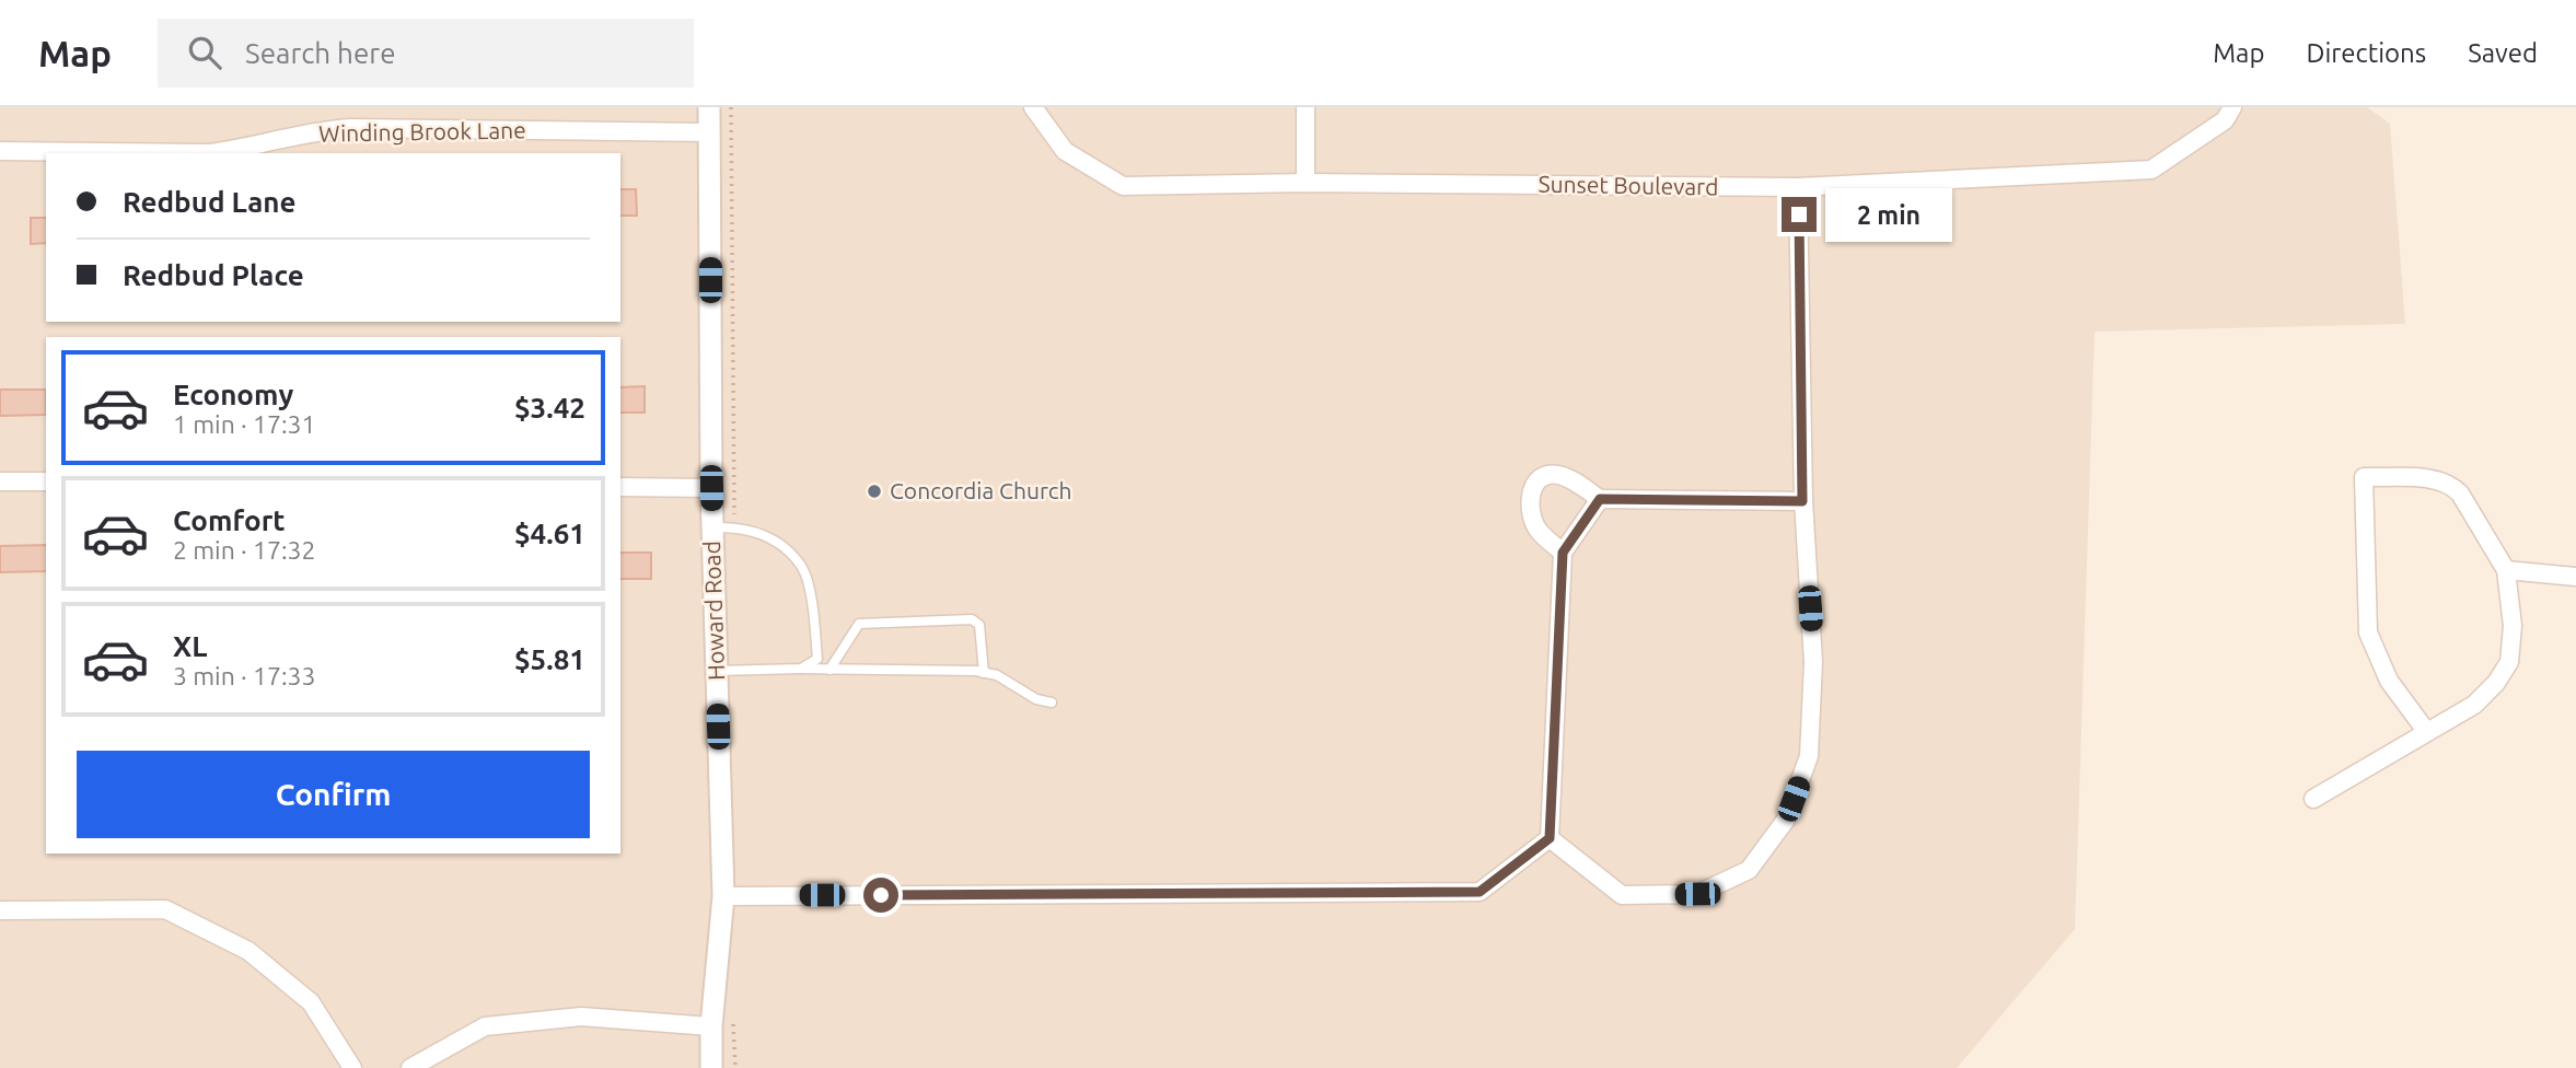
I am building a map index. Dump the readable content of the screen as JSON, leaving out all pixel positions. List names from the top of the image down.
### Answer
{
  "streets": {
    "street": ["Winding Brook Lane", "Sunset Boulevard", "Howard Road"]
  },
  "crossings": [
    ["Winding Brook Lane", "Howard Road"]
  ],
  "places": ["Concordia Church"],
  "page": {
    "header": "Map",
    "search": "Search here",
    "nav": ["Map", "Directions", "Saved"],
    "banner": ["Redbud Lane", "Redbud Place"],
    "bubble": "2 min",
    "list": [
      {
        "name": "Economy",
        "note": "1 min · 17:31",
        "value": "$3.42"
      },
      {
        "name": "Comfort",
        "note": "2 min · 17:32",
        "value": "$4.61"
      },
      {
        "name": "XL",
        "note": "3 min · 17:33",
        "value": "$5.81"
      }
    ],
    "buttons": "Confirm"
  }
}
